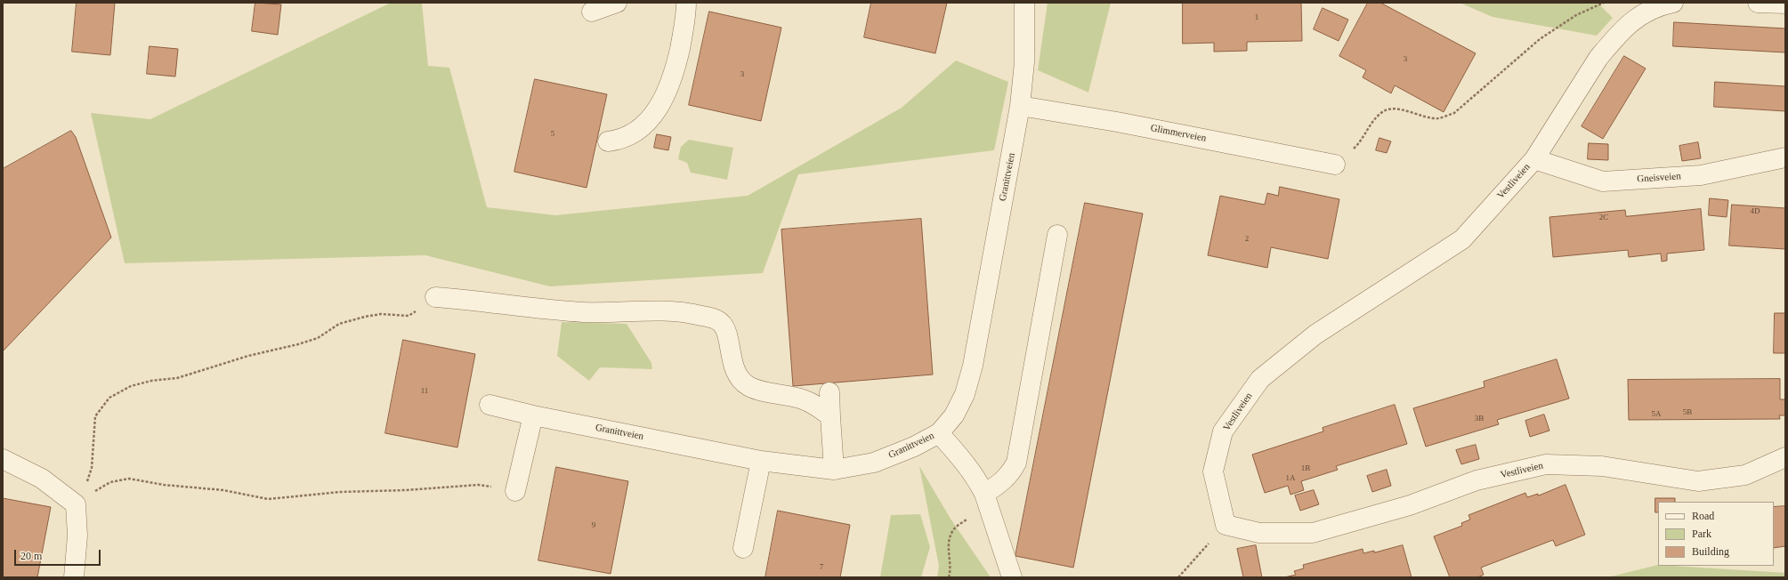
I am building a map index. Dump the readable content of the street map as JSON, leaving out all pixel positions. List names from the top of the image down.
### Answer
{
  "streets": {
    "street": [
      "Glimmerveien",
      "Granittveien",
      "Gneisveien",
      "Vestliveien"
    ]
  },
  "crossings": [
    ["Glimmerveien", "Granittveien"],
    ["Gneisveien", "Vestliveien"]
  ],
  "house_numbers": [
    "1",
    "3",
    "3",
    "5",
    "4D",
    "2C",
    "2",
    "11",
    "5B",
    "5A",
    "3B",
    "1B",
    "1A",
    "9",
    "7"
  ],
  "legend": ["Road", "Park", "Building"],
  "scale_bar": "20 m"
}
